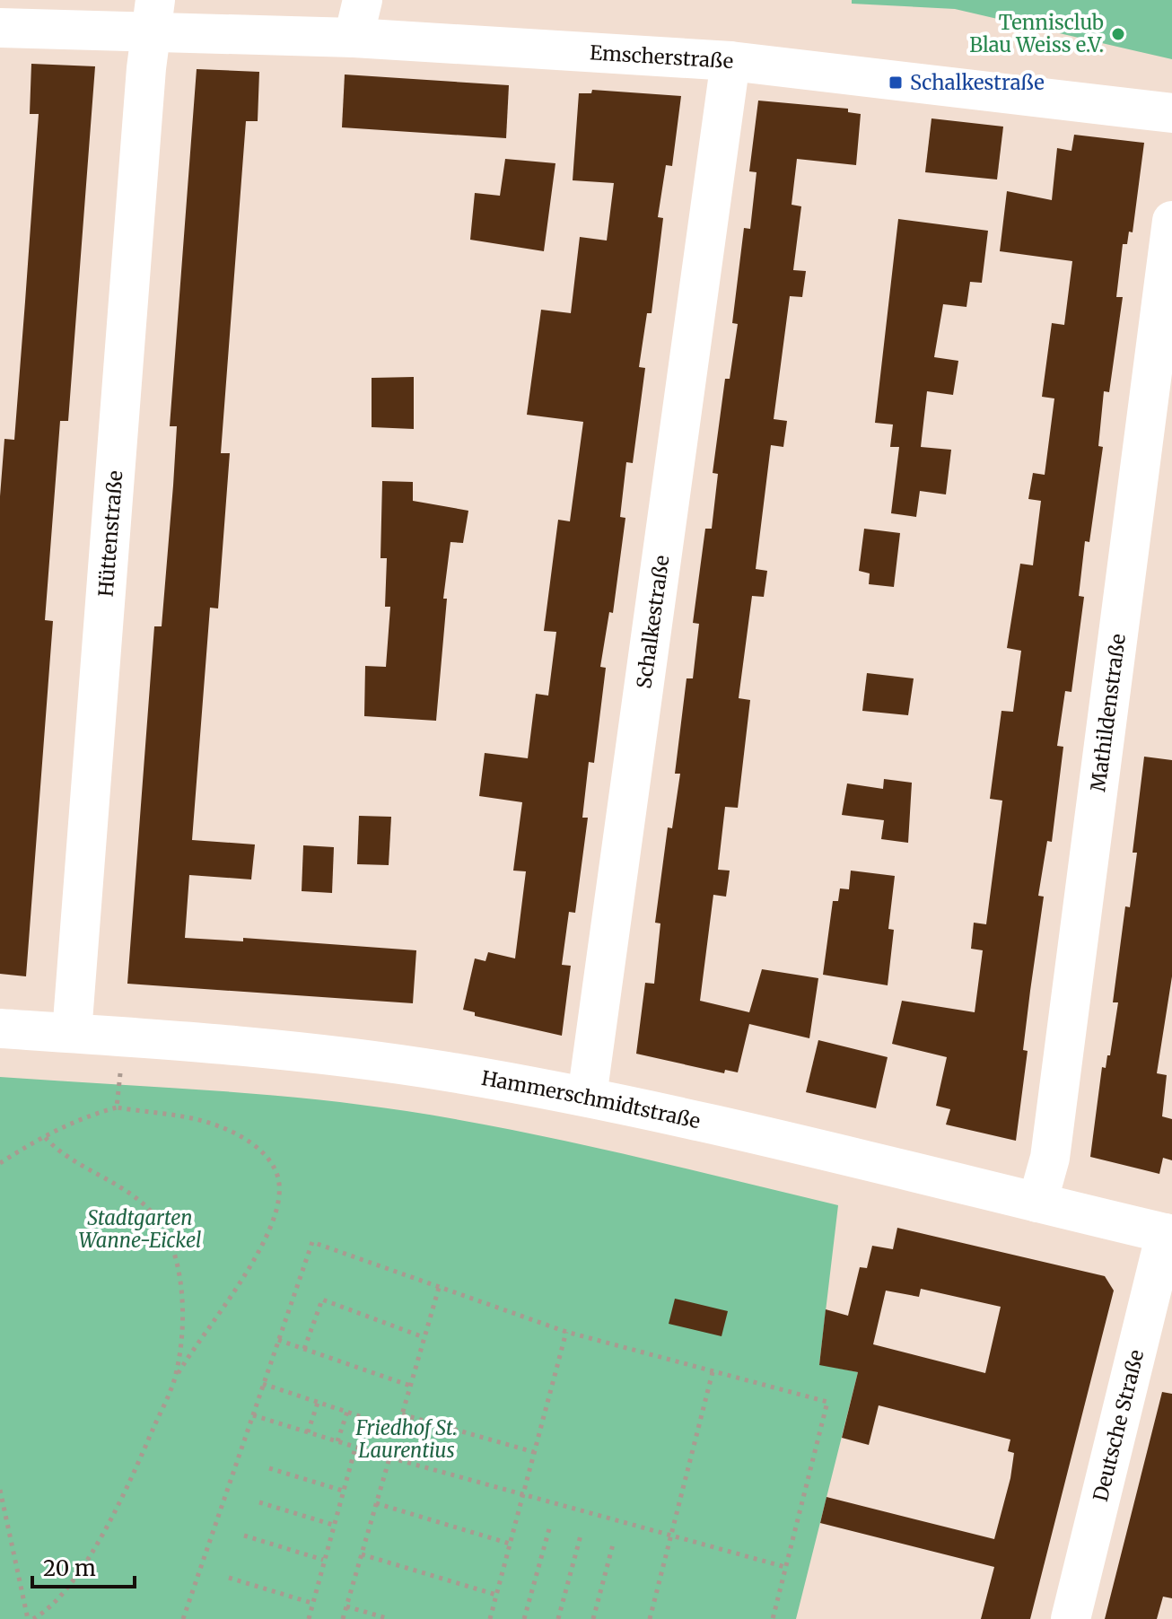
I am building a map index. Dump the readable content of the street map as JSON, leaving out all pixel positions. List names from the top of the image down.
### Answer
{
  "streets": {
    "street": [
      "Emscherstraße",
      "Hüttenstraße",
      "Schalkestraße",
      "Mathildenstraße",
      "Hammerschmidtstraße",
      "Deutsche Straße"
    ]
  },
  "crossings": [
    ["Emscherstraße", "Hüttenstraße"],
    ["Emscherstraße", "Schalkestraße"],
    ["Hüttenstraße", "Hammerschmidtstraße"],
    ["Schalkestraße", "Hammerschmidtstraße"],
    ["Mathildenstraße", "Hammerschmidtstraße"],
    ["Hammerschmidtstraße", "Deutsche Straße"]
  ],
  "parks": ["Stadtgarten Wanne-Eickel", "Friedhof St. Laurentius"],
  "places": {
    "other": ["Tennisclub Blau Weiss e.V."],
    "transit": ["Schalkestraße"]
  },
  "scale_bar": "20 m"
}
